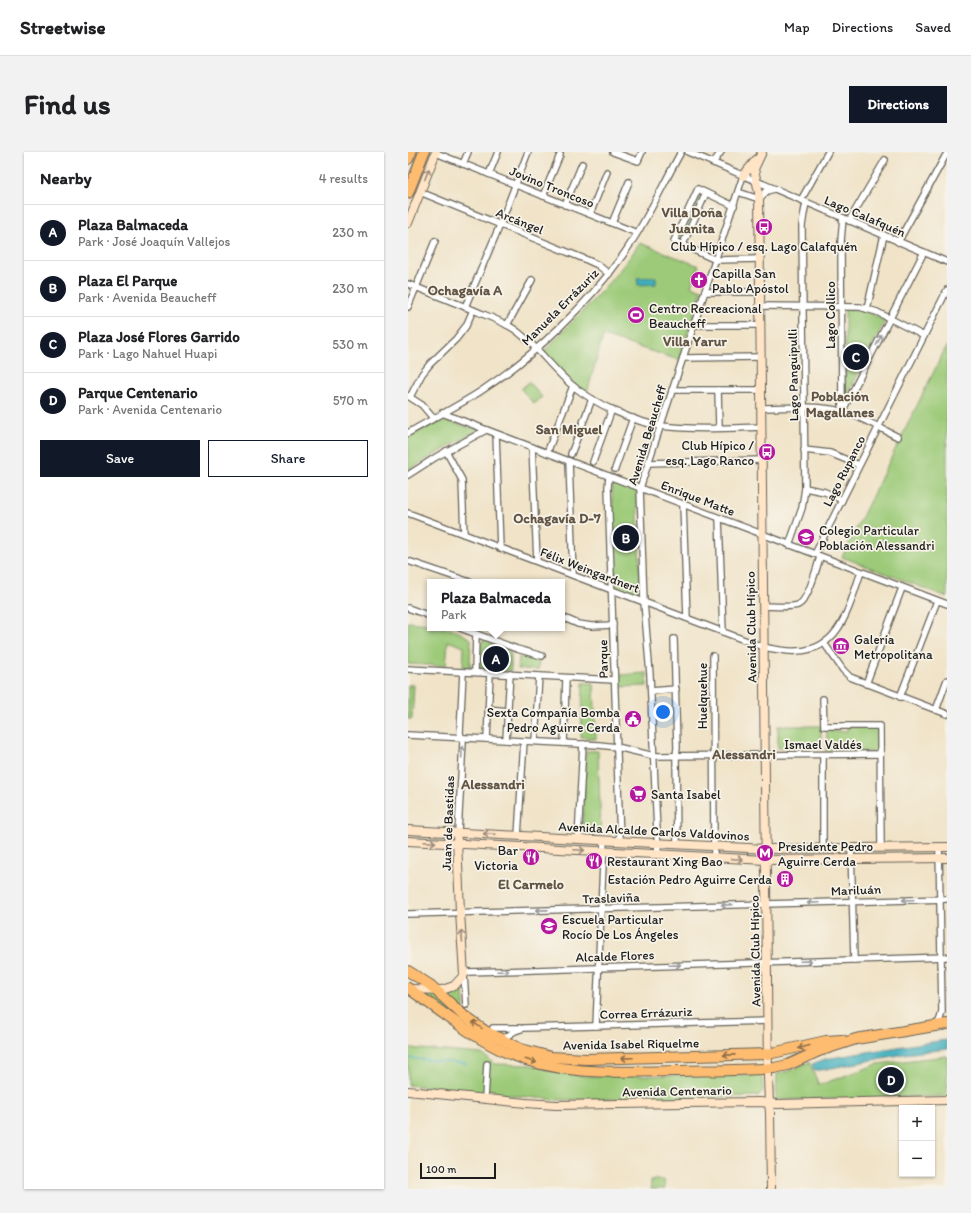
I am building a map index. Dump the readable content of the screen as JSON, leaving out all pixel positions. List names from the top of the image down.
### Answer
{
  "streets": {
    "highway": ["Avenida Isabel Riquelme"],
    "main road": [
      "Avenida Club Hípico",
      "Juan de Bastidas",
      "Avenida Alcalde Carlos Valdovinos",
      "Avenida Centenario"
    ],
    "street": [
      "Jovino Troncoso",
      "Lago Calafquén",
      "Arcángel",
      "Manuela Errázuriz",
      "Lago Collico",
      "Lago Panguipulli",
      "Avenida Beaucheff",
      "Lago Rupanco",
      "Enrique Matte",
      "Félix Weingardnert",
      "Parque",
      "Huelquehue",
      "Ismael Valdés",
      "Mariluán",
      "Traslaviña",
      "Alcalde Flores",
      "Correa Errázuriz"
    ]
  },
  "crossings": [
    ["Jovino Troncoso", "Manuela Errázuriz"],
    ["Lago Calafquén", "Lago Collico"],
    ["Lago Calafquén", "Lago Panguipulli"],
    ["Lago Calafquén", "Avenida Beaucheff"],
    ["Lago Calafquén", "Avenida Club Hípico"],
    ["Arcángel", "Manuela Errázuriz"],
    ["Manuela Errázuriz", "Enrique Matte"],
    ["Lago Panguipulli", "Enrique Matte"],
    ["Avenida Beaucheff", "Enrique Matte"],
    ["Avenida Beaucheff", "Félix Weingardnert"],
    ["Avenida Beaucheff", "Ismael Valdés"],
    ["Avenida Beaucheff", "Avenida Alcalde Carlos Valdovinos"],
    ["Lago Rupanco", "Enrique Matte"],
    ["Lago Rupanco", "Avenida Club Hípico"],
    ["Enrique Matte", "Avenida Club Hípico"],
    ["Enrique Matte", "Parque"],
    ["Félix Weingardnert", "Avenida Club Hípico"],
    ["Félix Weingardnert", "Parque"],
    ["Avenida Club Hípico", "Ismael Valdés"],
    ["Avenida Club Hípico", "Avenida Alcalde Carlos Valdovinos"],
    ["Avenida Club Hípico", "Mariluán"],
    ["Avenida Club Hípico", "Traslaviña"],
    ["Avenida Club Hípico", "Alcalde Flores"],
    ["Avenida Club Hípico", "Correa Errázuriz"],
    ["Avenida Club Hípico", "Avenida Isabel Riquelme"],
    ["Avenida Club Hípico", "Avenida Centenario"],
    ["Parque", "Ismael Valdés"],
    ["Parque", "Avenida Alcalde Carlos Valdovinos"],
    ["Huelquehue", "Ismael Valdés"],
    ["Huelquehue", "Avenida Alcalde Carlos Valdovinos"],
    ["Ismael Valdés", "Juan de Bastidas"],
    ["Juan de Bastidas", "Avenida Alcalde Carlos Valdovinos"],
    ["Juan de Bastidas", "Traslaviña"],
    ["Juan de Bastidas", "Alcalde Flores"],
    ["Mariluán", "Traslaviña"],
    ["Correa Errázuriz", "Avenida Isabel Riquelme"]
  ],
  "one_way": [
    "Juan de Bastidas",
    "Mariluán",
    "Traslaviña",
    "Alcalde Flores"
  ],
  "districts": [
    "Villa Doña Juanita",
    "Ochagavía A",
    "Villa Yarur",
    "Población Magallanes",
    "San Miguel",
    "Ochagavía D-7",
    "Alessandri",
    "Alessandri",
    "El Carmelo"
  ],
  "places": {
    "bus stop": ["Club Hípico / esq. Lago Calafquén", "Club Hípico / esq. Lago Ranco"],
    "church": ["Capilla San Pablo Apóstol"],
    "sports": ["Centro Recreacional Beaucheff"],
    "school or university": ["Colegio Particular Población Alessandri", "Escuela Particular Rocío De Los Ángeles"],
    "museum": ["Galería Metropolitana"],
    "public building": ["Sexta Compañía Bomba Pedro Aguirre Cerda"],
    "supermarket": ["Santa Isabel"],
    "metro station": ["Presidente Pedro Aguirre Cerda"],
    "restaurant": ["Bar Victoria", "Restaurant Xing Bao"],
    "building": ["Estación Pedro Aguirre Cerda"]
  },
  "scale_bar": "100 m",
  "page": {
    "header": "Streetwise",
    "nav": ["Map", "Directions", "Saved"],
    "buttons": [
      "Directions",
      ["Save", "Share"]
    ],
    "title": "Find us",
    "heading": ["Nearby", "4 results"],
    "list": [
      {
        "mark": "A",
        "name": "Plaza Balmaceda",
        "note": "Park · José Joaquín Vallejos",
        "value": "230 m"
      },
      {
        "mark": "B",
        "name": "Plaza El Parque",
        "note": "Park · Avenida Beaucheff",
        "value": "230 m"
      },
      {
        "mark": "C",
        "name": "Plaza José Flores Garrido",
        "note": "Park · Lago Nahuel Huapi",
        "value": "530 m"
      },
      {
        "mark": "D",
        "name": "Parque Centenario",
        "note": "Park · Avenida Centenario",
        "value": "570 m"
      }
    ],
    "pins": [
      "C",
      "B",
      "A",
      "D"
    ],
    "popup": ["Plaza Balmaceda", "Park"],
    "map_buttons": ["+", "−"],
    "scale": "100 m"
  }
}
